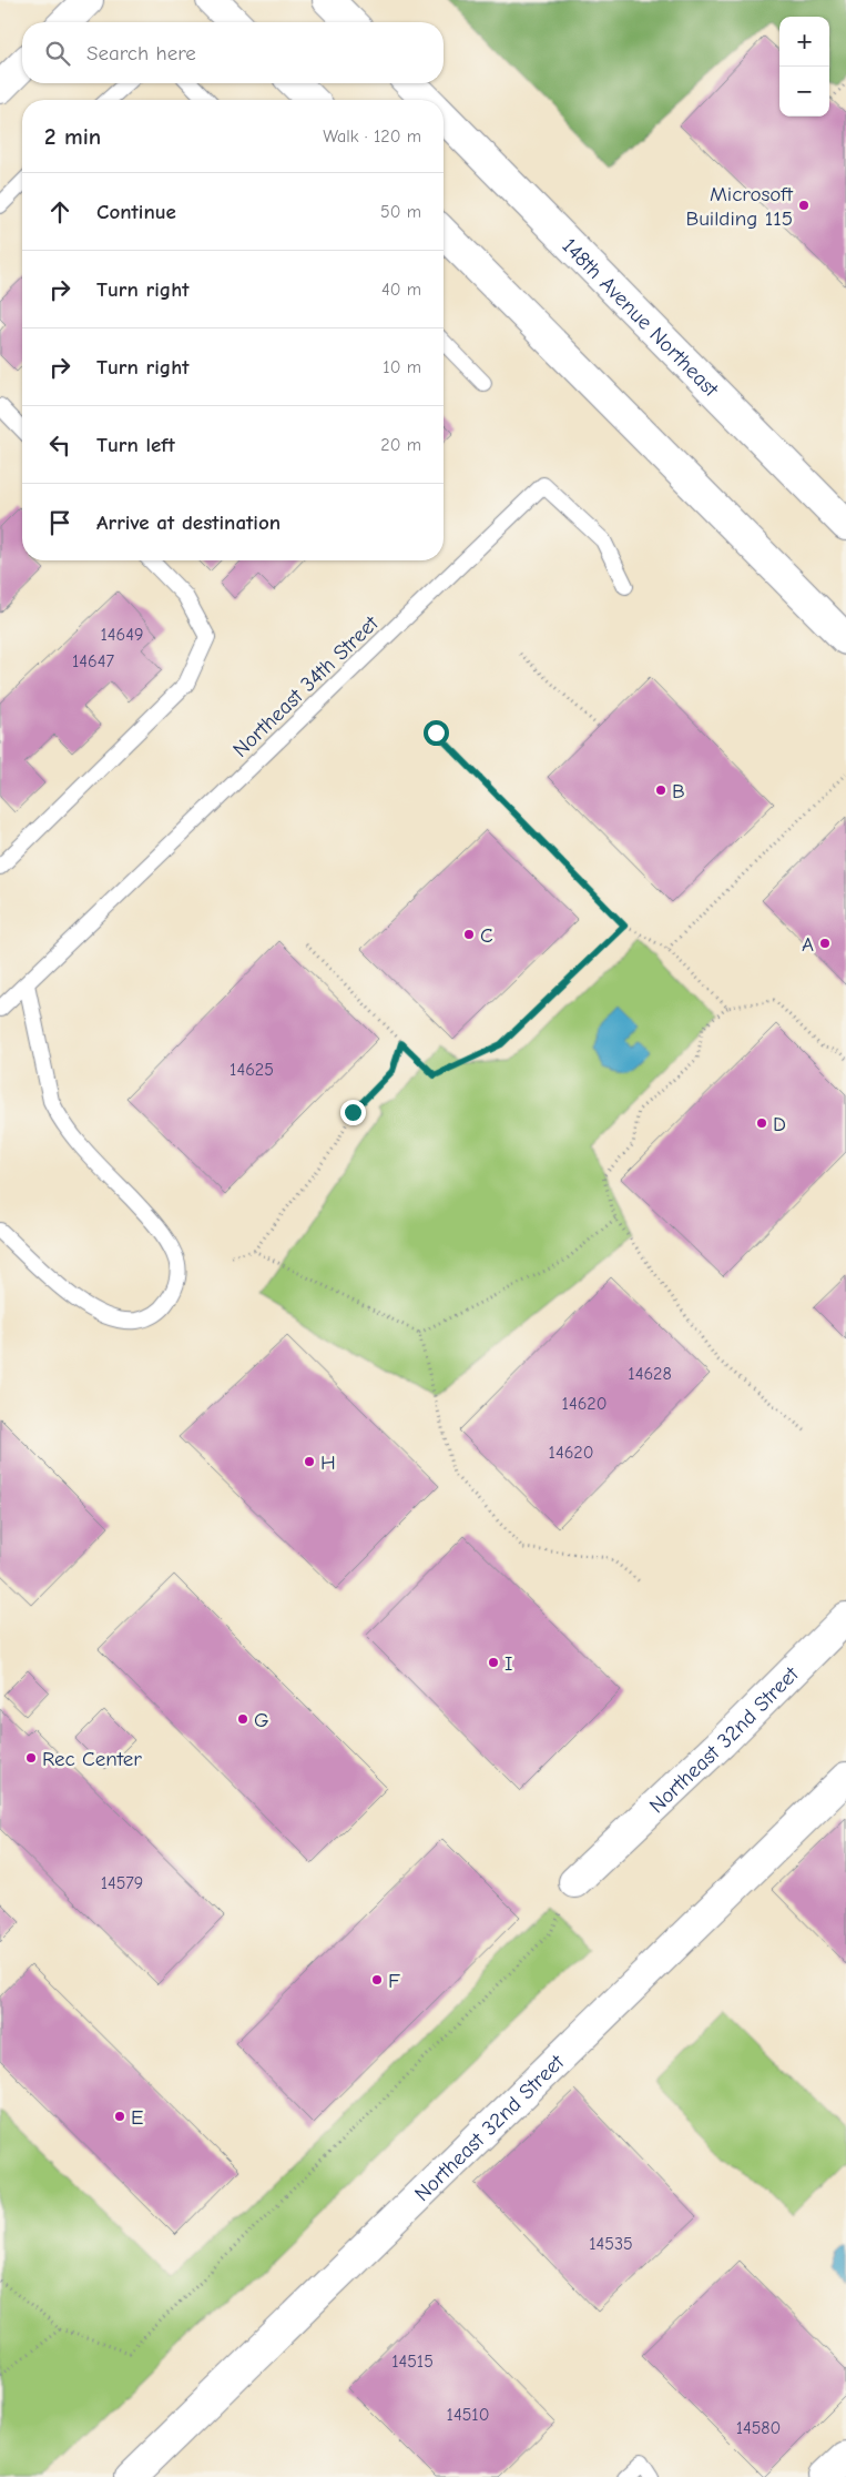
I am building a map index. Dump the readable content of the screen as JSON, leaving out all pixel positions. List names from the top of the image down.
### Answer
{
  "streets": {
    "street": ["148th Avenue Northeast", "Northeast 32nd Street"],
    "lane": ["Northeast 34th Street"]
  },
  "places": [
    "Microsoft Building 115",
    "B",
    "C",
    "A",
    "D",
    "H",
    "I",
    "G",
    "Rec Center",
    "F",
    "E"
  ],
  "house_numbers": [
    "14649",
    "14647",
    "14625",
    "14628",
    "14620",
    "14620",
    "14579",
    "14535",
    "14515",
    "14510",
    "14580"
  ],
  "page": {
    "map_buttons": ["+", "−"],
    "search": "Search here",
    "heading": ["2 min", "Walk · 120 m"],
    "list": [
      ["Continue", "50 m"],
      ["Turn right", "40 m"],
      ["Turn right", "10 m"],
      ["Turn left", "20 m"],
      "Arrive at destination"
    ]
  }
}
